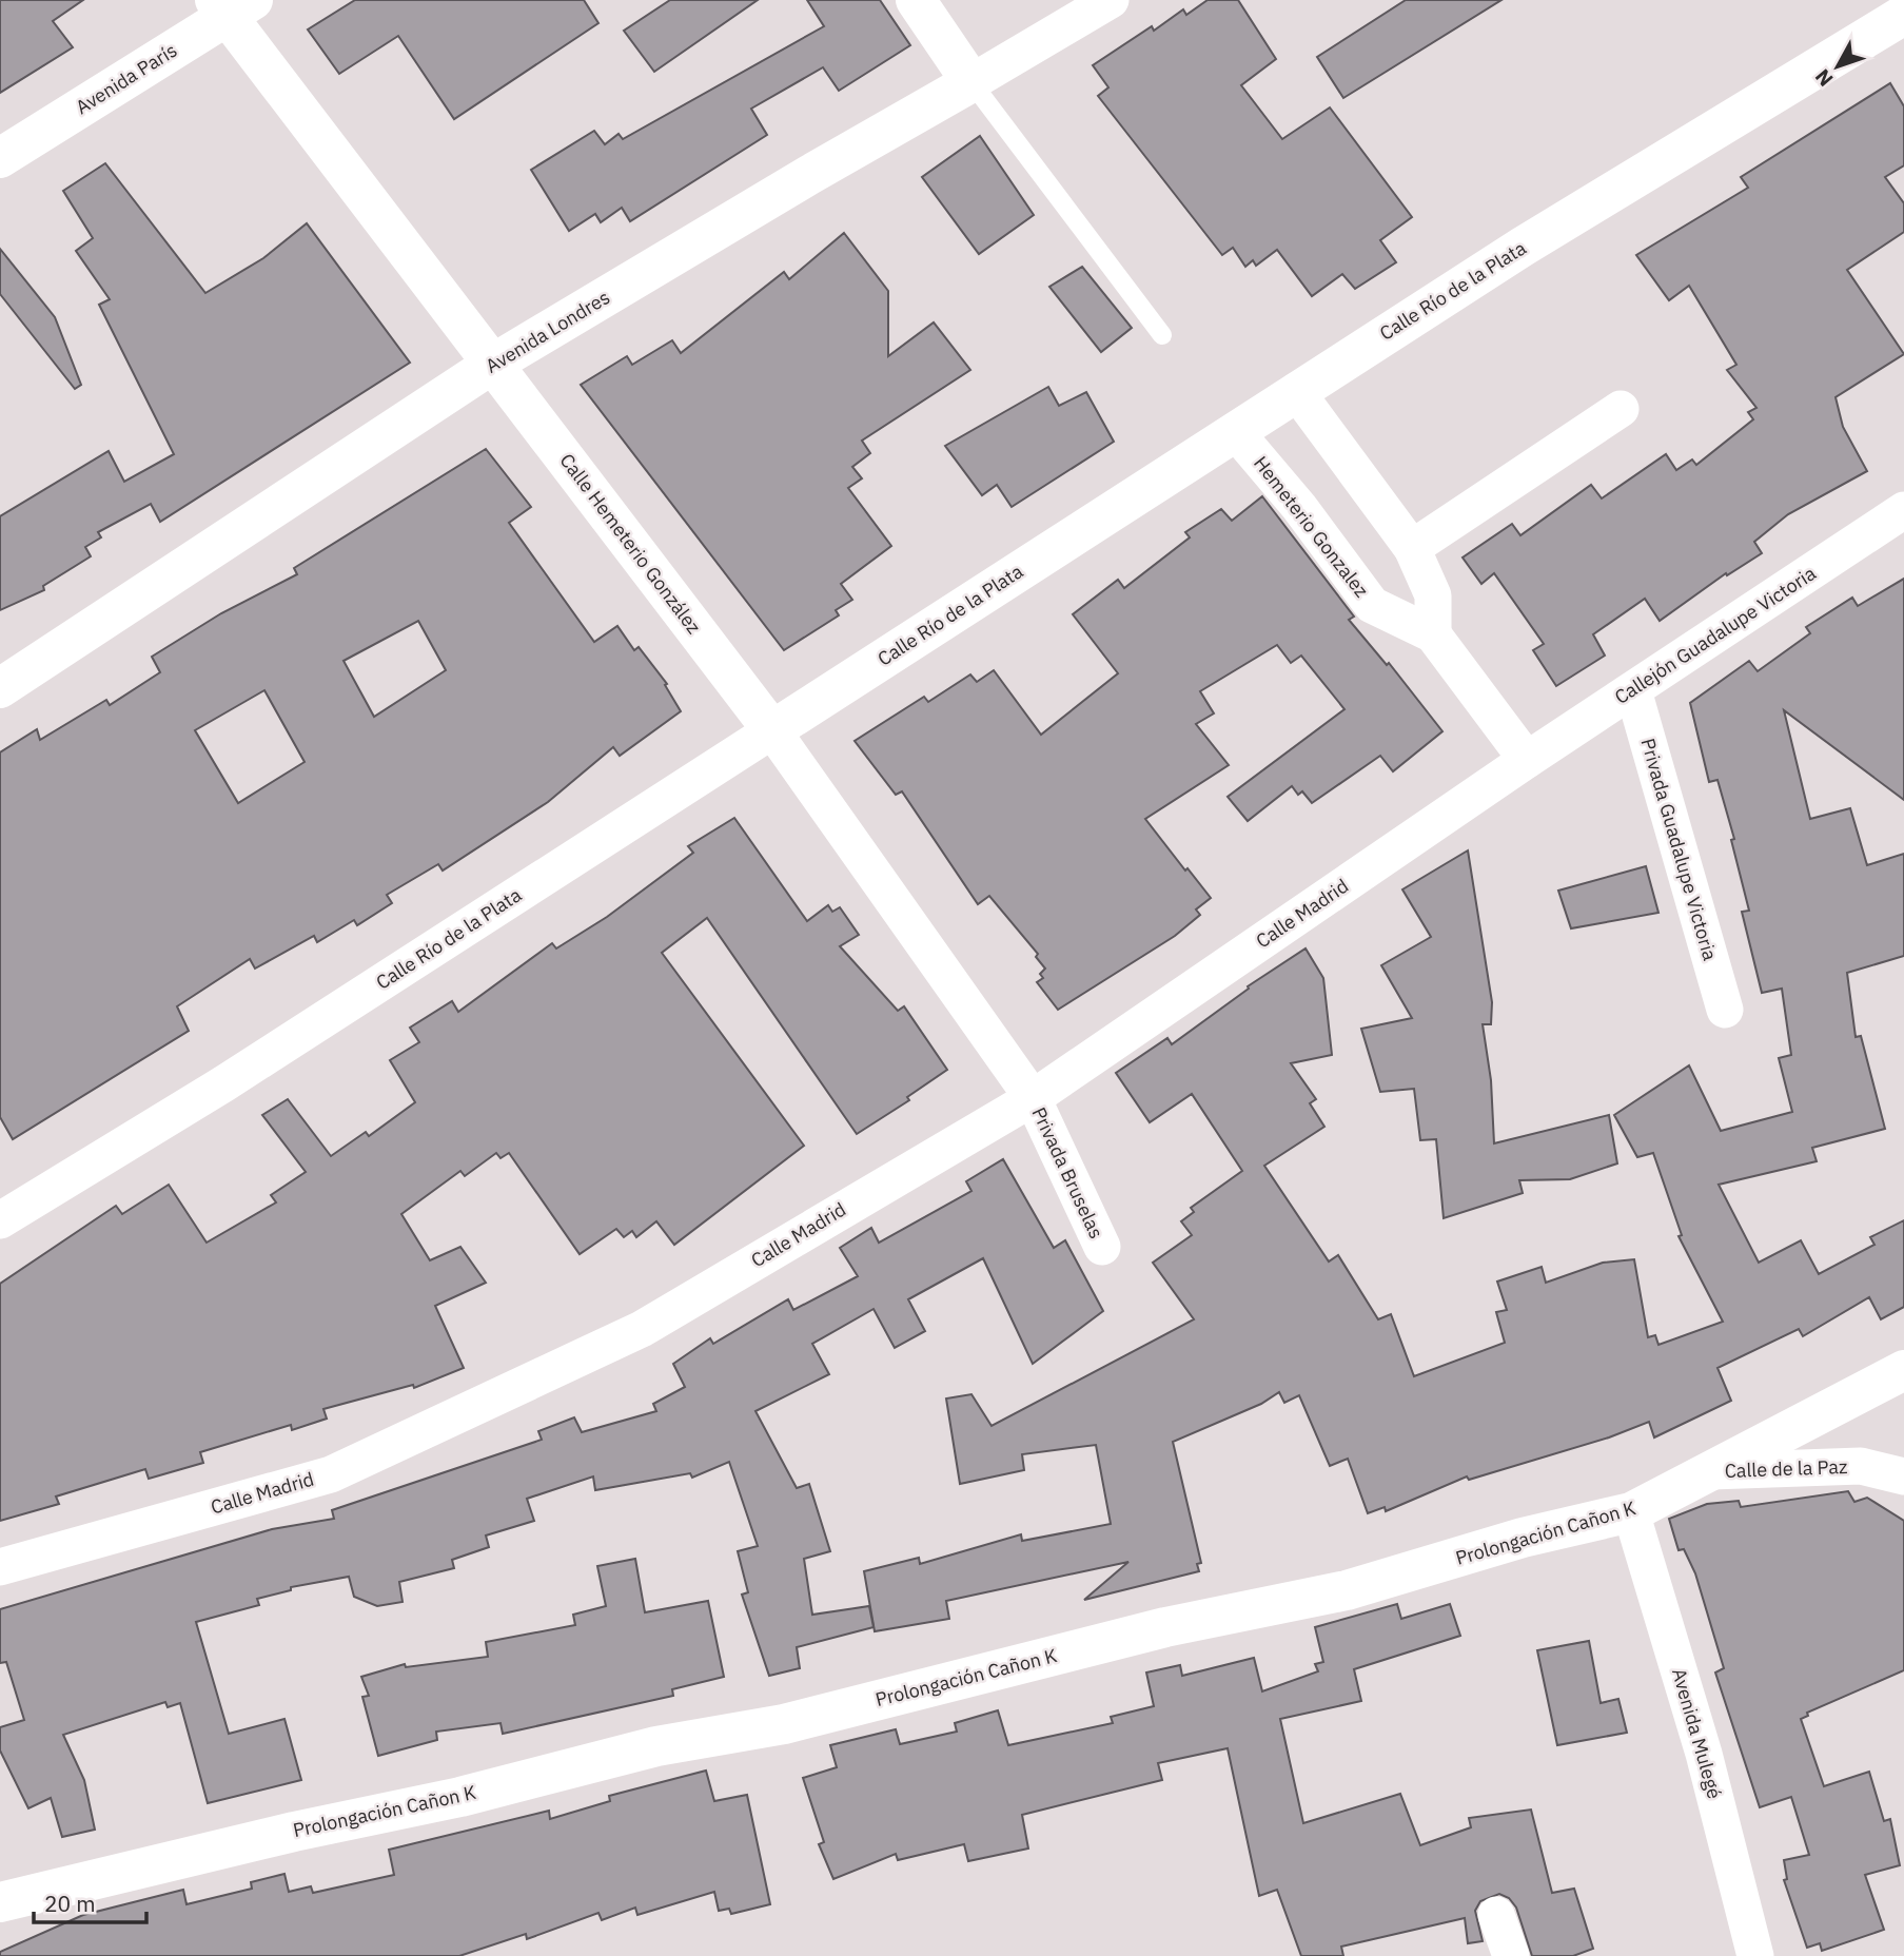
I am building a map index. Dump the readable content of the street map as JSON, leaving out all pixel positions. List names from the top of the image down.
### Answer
{
  "streets": {
    "main road": [
      "Avenida París",
      "Calle Río de la Plata",
      "Avenida Londres",
      "Calle Hemeterio González",
      "Prolongación Cañon K"
    ],
    "street": [
      "Hemeterio Gonzalez",
      "Callejón Guadalupe Victoria",
      "Privada Guadalupe Victoria",
      "Calle Madrid",
      "Privada Bruselas",
      "Calle de la Paz",
      "Avenida Mulegé"
    ]
  },
  "crossings": [
    ["Avenida París", "Calle Hemeterio González"],
    ["Calle Río de la Plata", "Hemeterio Gonzalez"],
    ["Calle Río de la Plata", "Calle Hemeterio González"],
    ["Avenida Londres", "Calle Hemeterio González"],
    ["Hemeterio Gonzalez", "Callejón Guadalupe Victoria"],
    ["Hemeterio Gonzalez", "Calle Madrid"],
    ["Calle Hemeterio González", "Calle Madrid"],
    ["Calle Hemeterio González", "Privada Bruselas"],
    ["Callejón Guadalupe Victoria", "Privada Guadalupe Victoria"],
    ["Callejón Guadalupe Victoria", "Calle Madrid"],
    ["Calle Madrid", "Privada Bruselas"],
    ["Calle de la Paz", "Prolongación Cañon K"],
    ["Prolongación Cañon K", "Avenida Mulegé"]
  ],
  "scale_bar": "20 m",
  "north": "bottom left"
}
